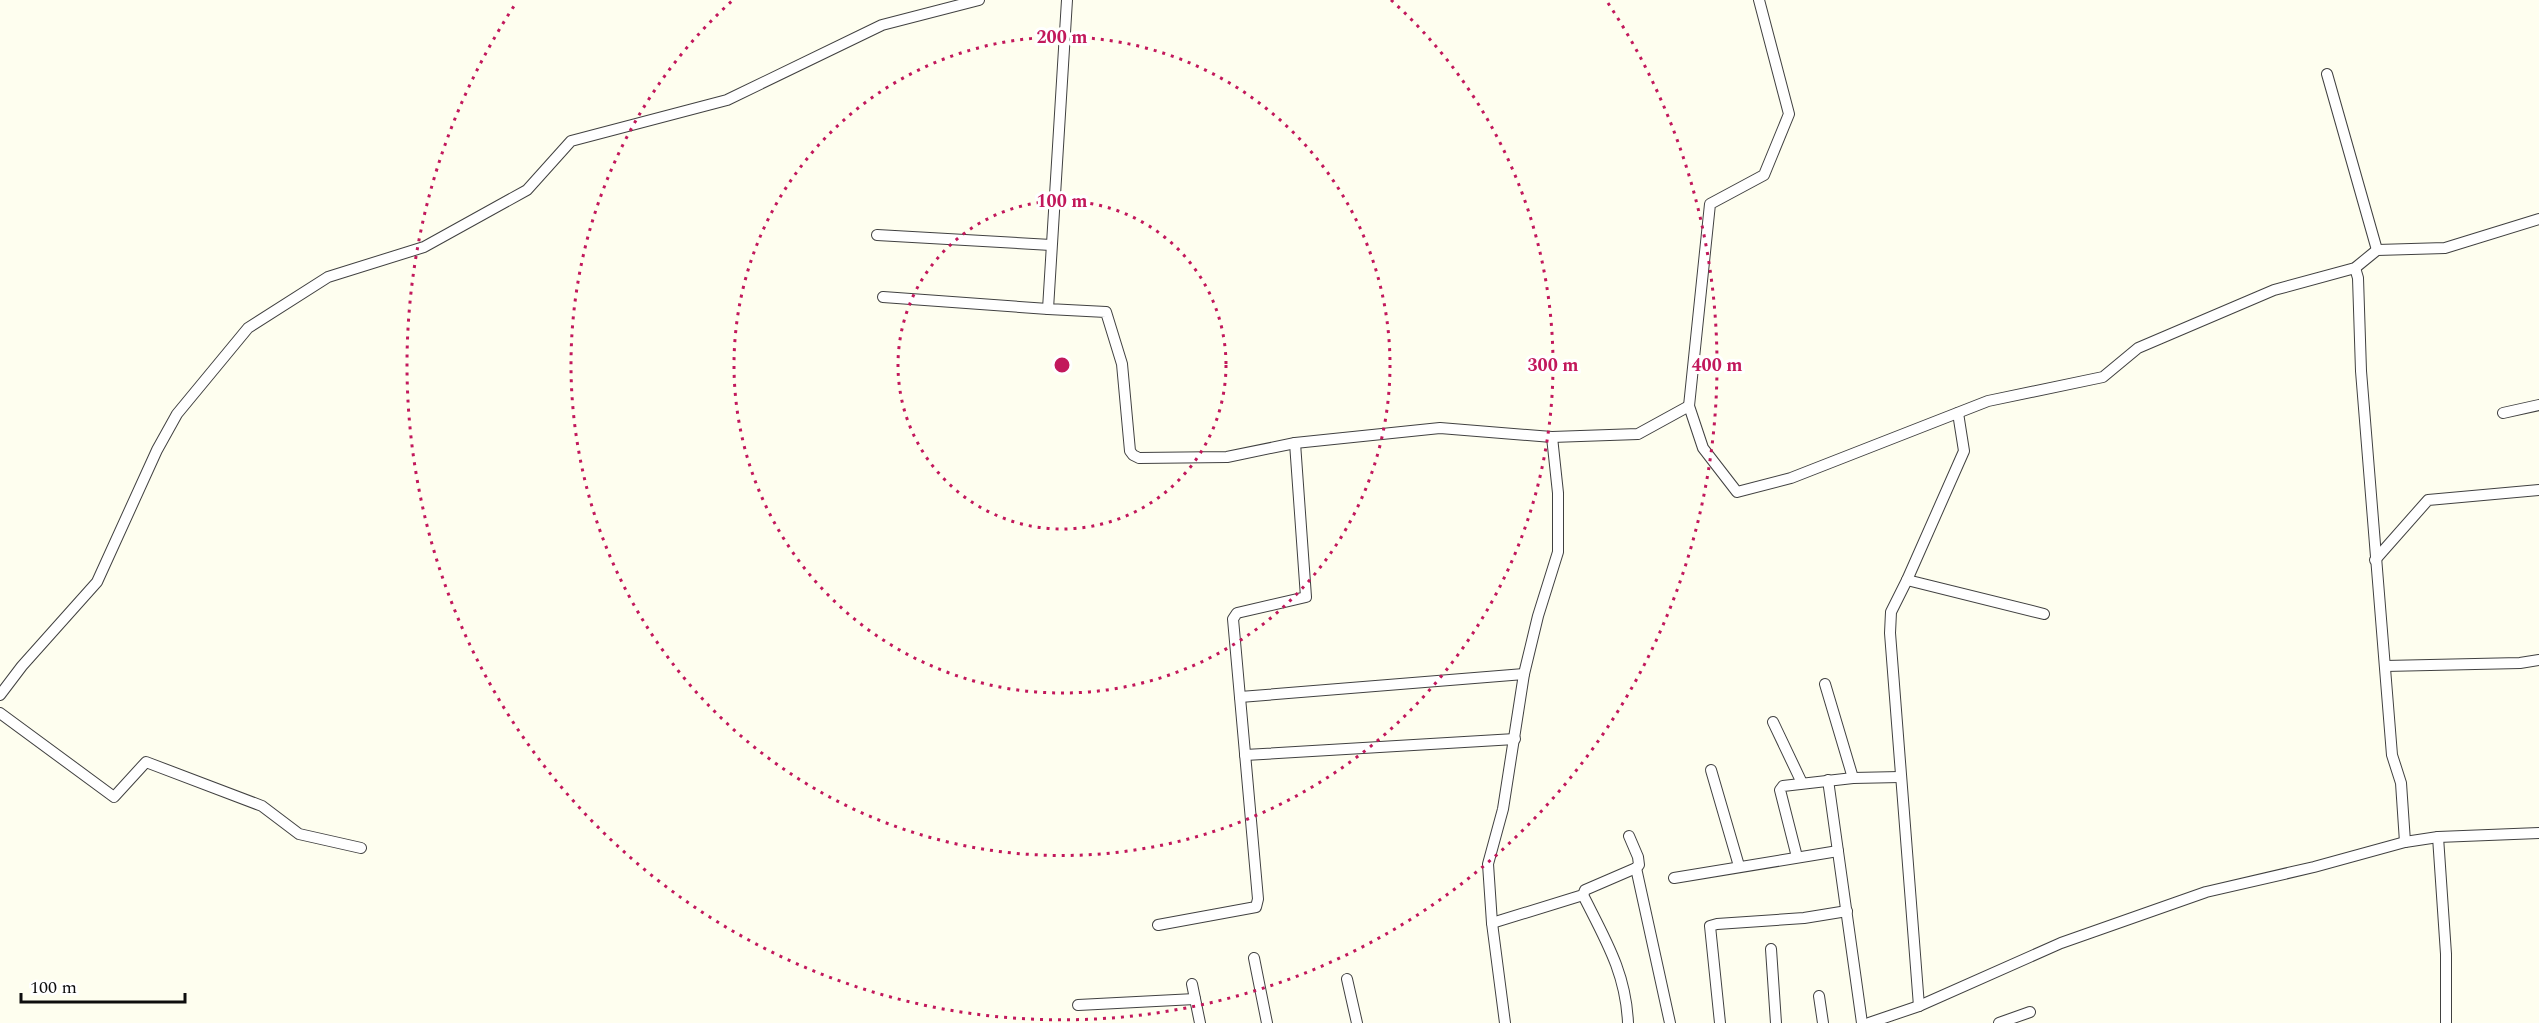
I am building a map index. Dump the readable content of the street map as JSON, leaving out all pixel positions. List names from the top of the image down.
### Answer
{
  "scale_bar": "100 m",
  "rings": [
    "200 m",
    "100 m",
    "300 m",
    "400 m"
  ]
}
